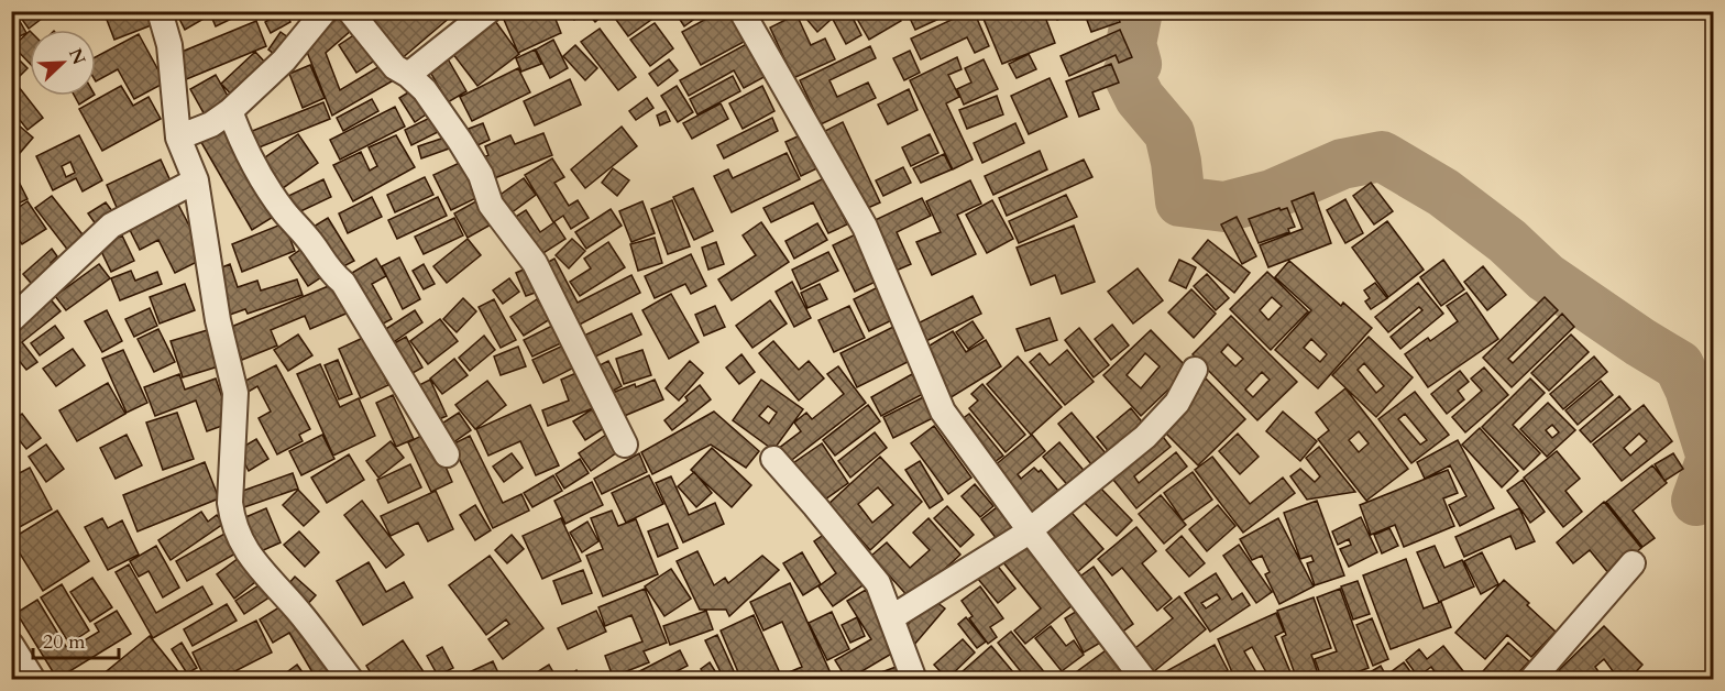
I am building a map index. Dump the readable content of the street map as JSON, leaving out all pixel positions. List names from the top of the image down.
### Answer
{
  "scale_bar": "20 m",
  "north": "top right"
}
